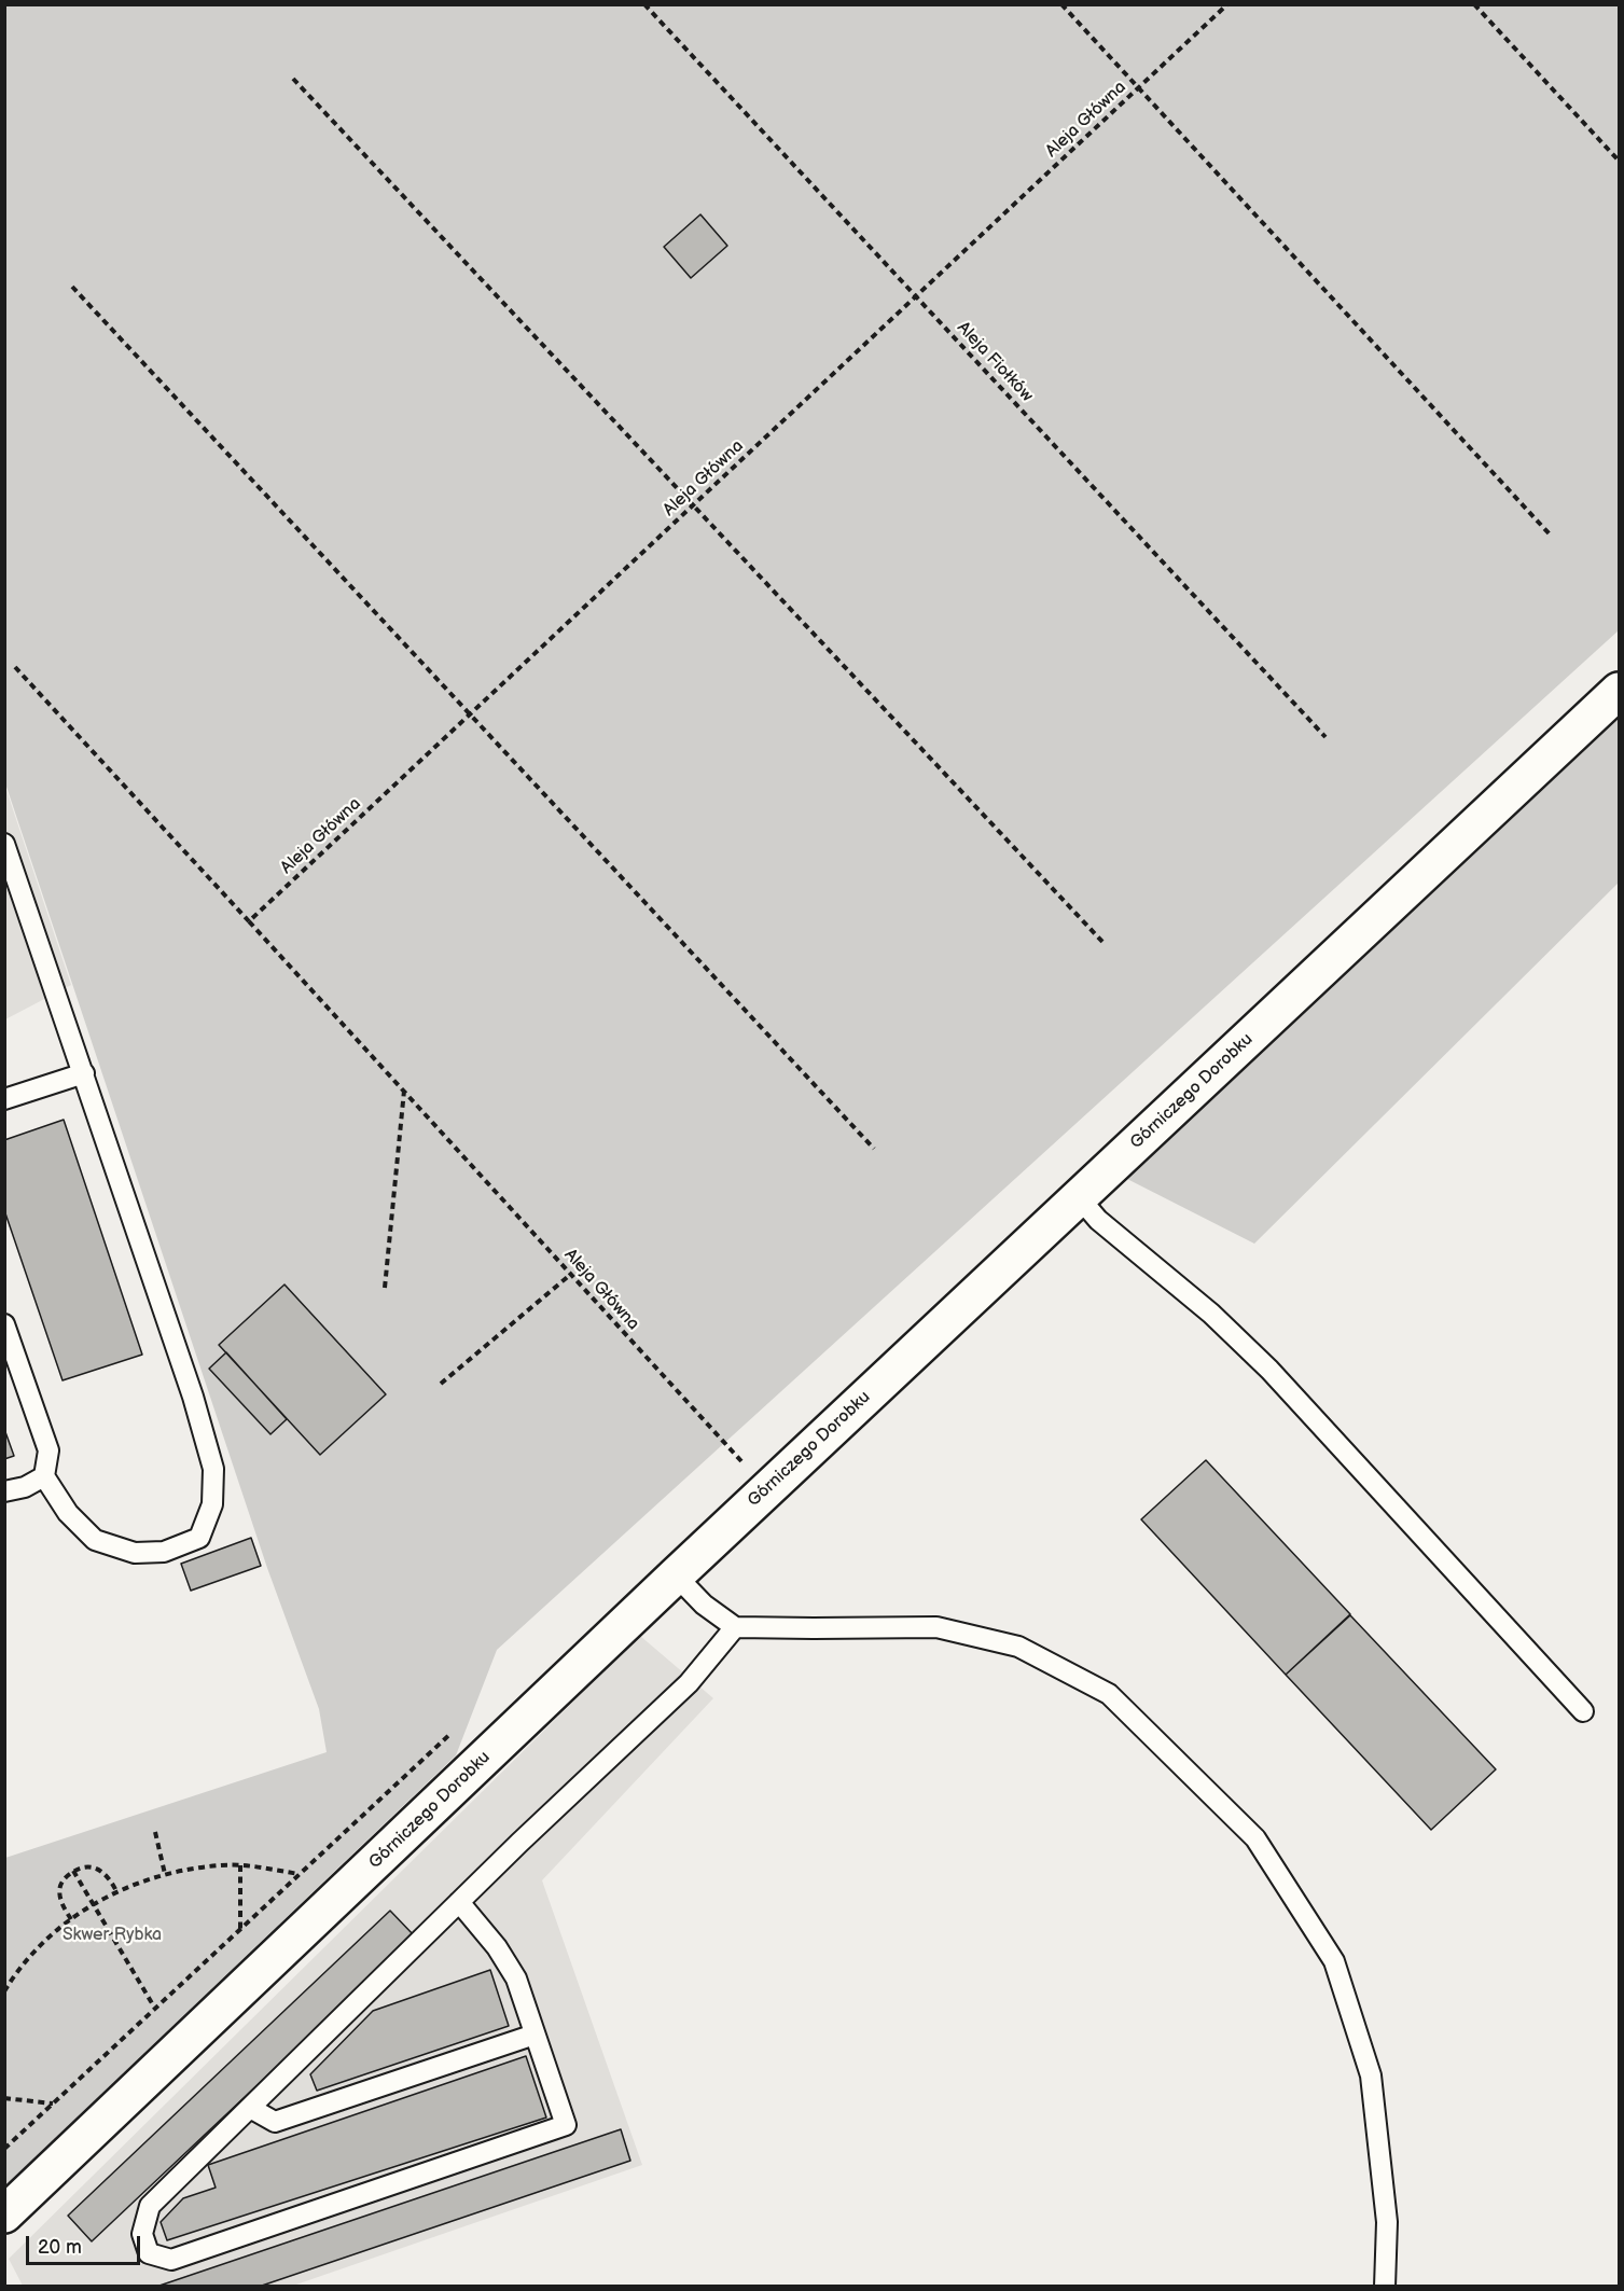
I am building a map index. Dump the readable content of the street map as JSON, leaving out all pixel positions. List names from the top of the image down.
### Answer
{
  "streets": {
    "street": ["Górniczego Dorobku"],
    "path": ["Aleja Główna", "Aleja Fiołków"]
  },
  "crossings": [
    ["Aleja Główna", "Aleja Fiołków"]
  ],
  "parks": ["Skwer Rybka"],
  "scale_bar": "20 m"
}
